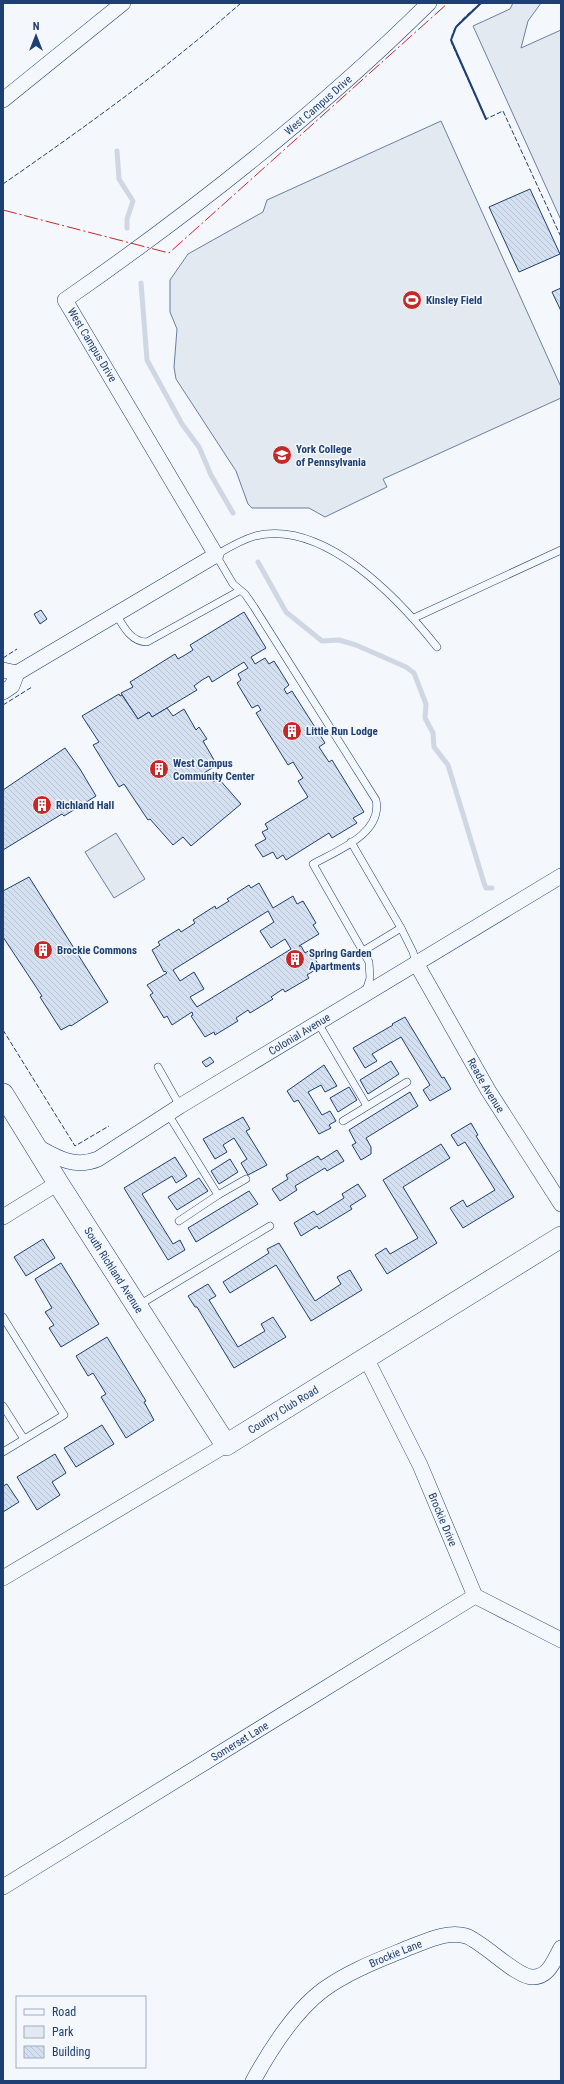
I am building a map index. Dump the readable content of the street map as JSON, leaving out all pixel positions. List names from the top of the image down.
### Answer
{
  "streets": {
    "main road": ["South Richland Avenue", "Country Club Road"],
    "street": [
      "West Campus Drive",
      "Colonial Avenue",
      "Reade Avenue",
      "Brockie Drive",
      "Somerset Lane",
      "Brockie Lane"
    ]
  },
  "crossings": [
    ["Colonial Avenue", "Reade Avenue"],
    ["Colonial Avenue", "South Richland Avenue"],
    ["South Richland Avenue", "Country Club Road"],
    ["Country Club Road", "Brockie Drive"],
    ["Brockie Drive", "Somerset Lane"]
  ],
  "places": {
    "sports": ["Kinsley Field"],
    "school or university": ["York College of Pennsylvania"],
    "building": [
      "Little Run Lodge",
      "West Campus Community Center",
      "Richland Hall",
      "Brockie Commons",
      "Spring Garden Apartments"
    ]
  },
  "legend": ["Road", "Park", "Building"],
  "north": "top"
}
